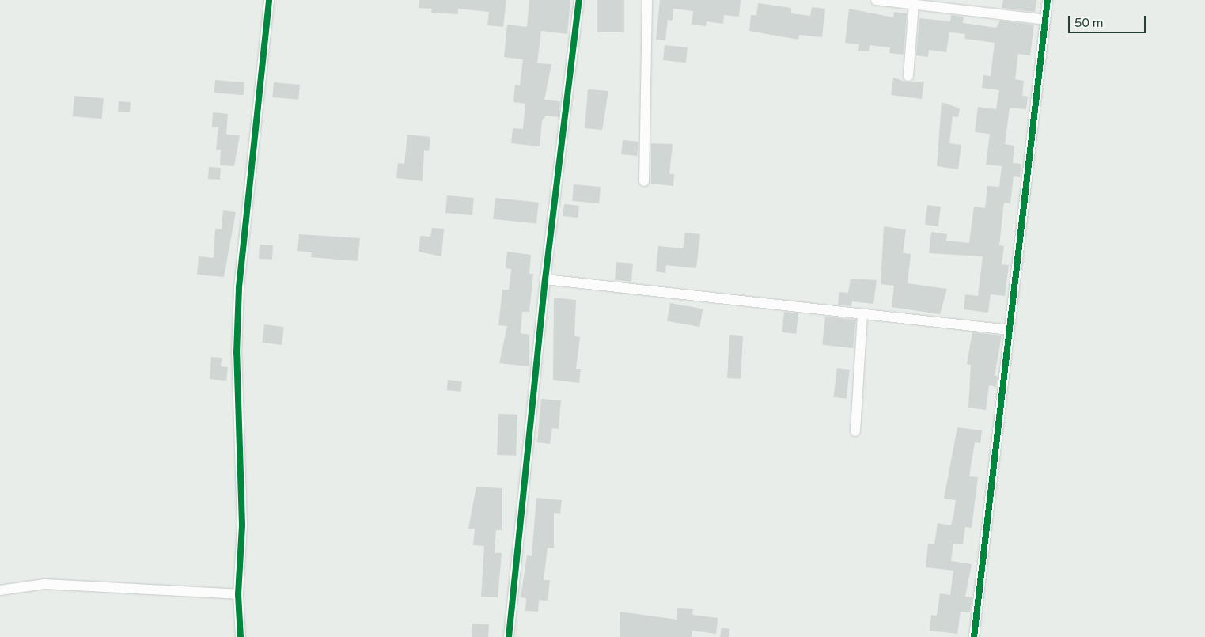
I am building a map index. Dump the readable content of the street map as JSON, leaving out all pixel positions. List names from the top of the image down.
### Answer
{
  "scale_bar": "50 m"
}
